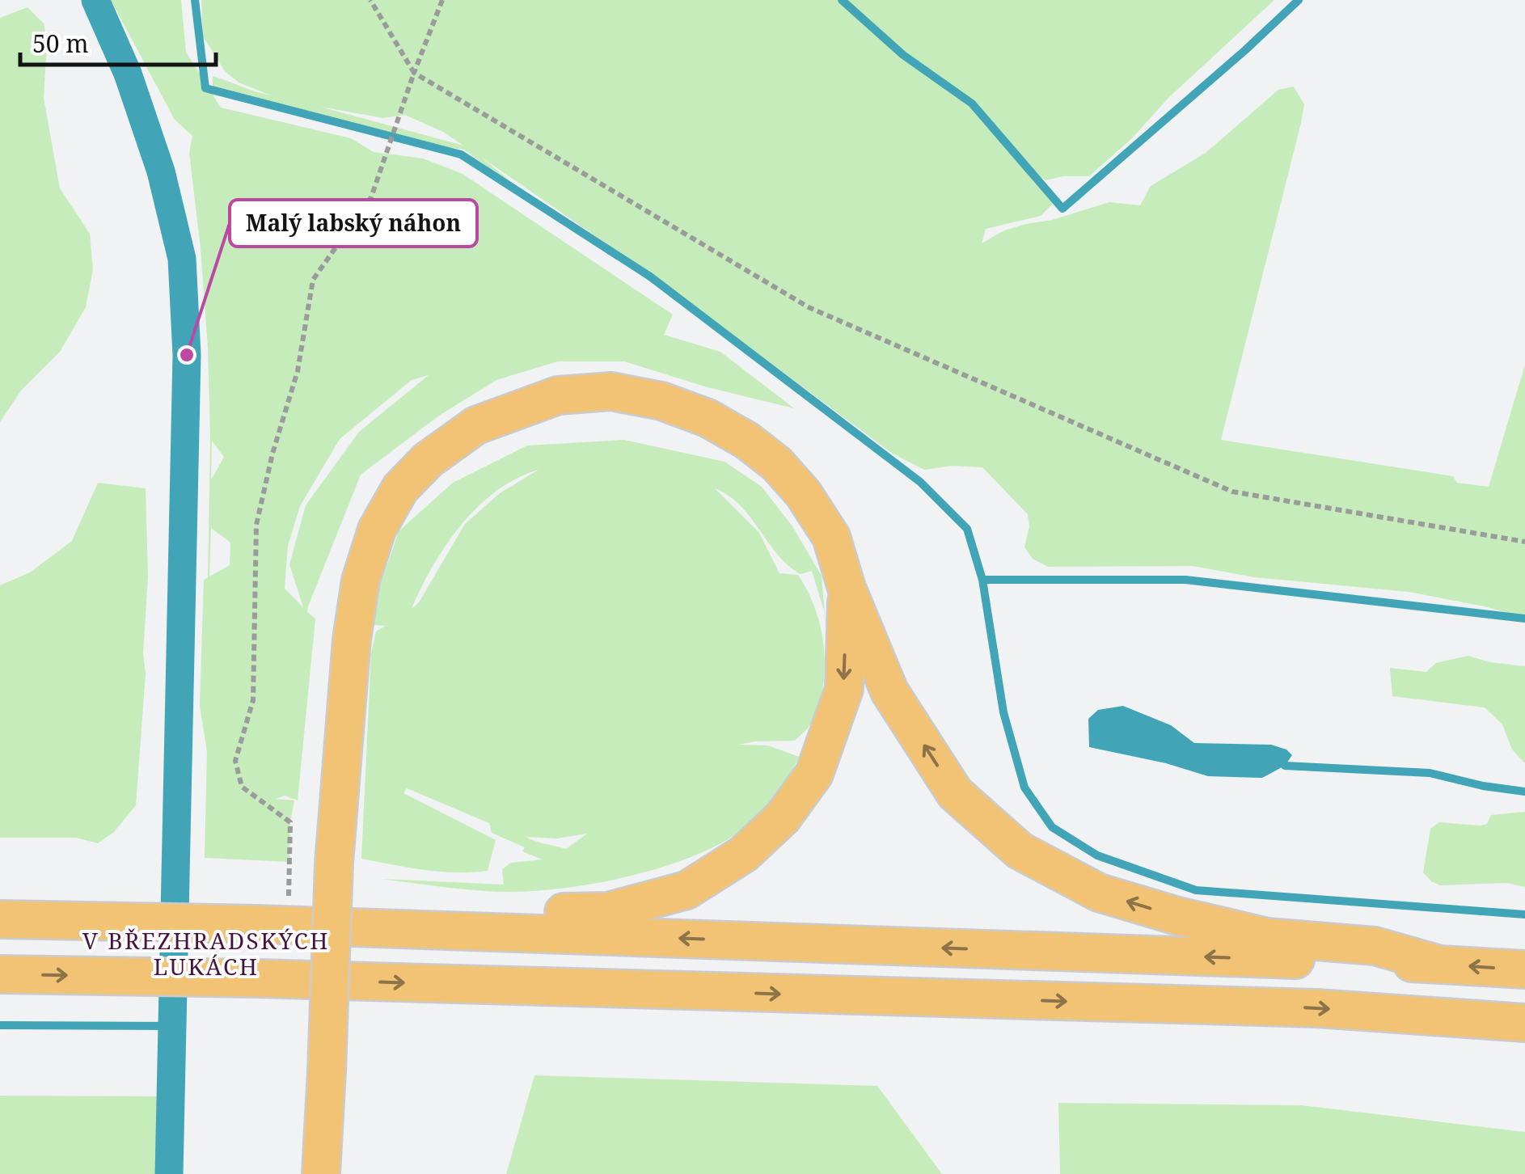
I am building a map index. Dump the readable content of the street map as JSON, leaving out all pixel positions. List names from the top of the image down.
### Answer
{
  "districts": ["V BŘEZHRADSKÝCH LUKÁCH"],
  "places": ["Malý labský náhon"],
  "scale_bar": "50 m"
}
